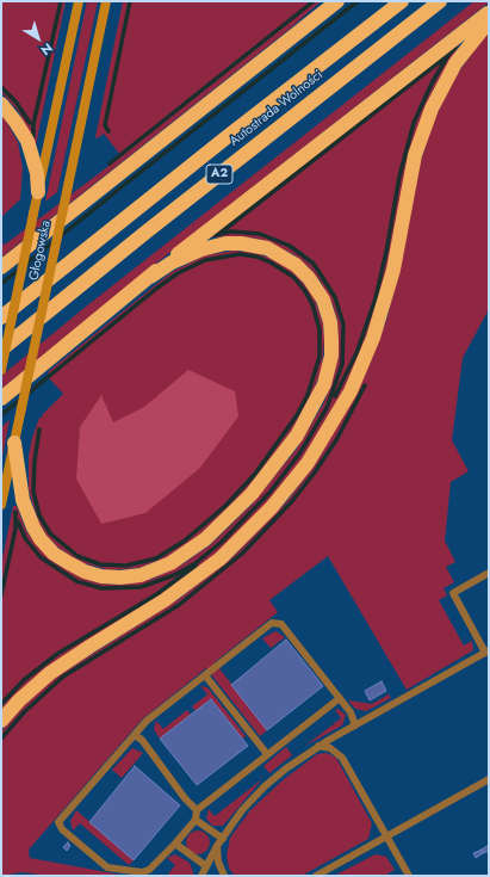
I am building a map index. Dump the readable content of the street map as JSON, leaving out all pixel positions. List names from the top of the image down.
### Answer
{
  "streets": {
    "highway": ["Autostrada Wolności", "A2"],
    "main road": ["Głogowska"]
  },
  "north": "bottom right"
}
